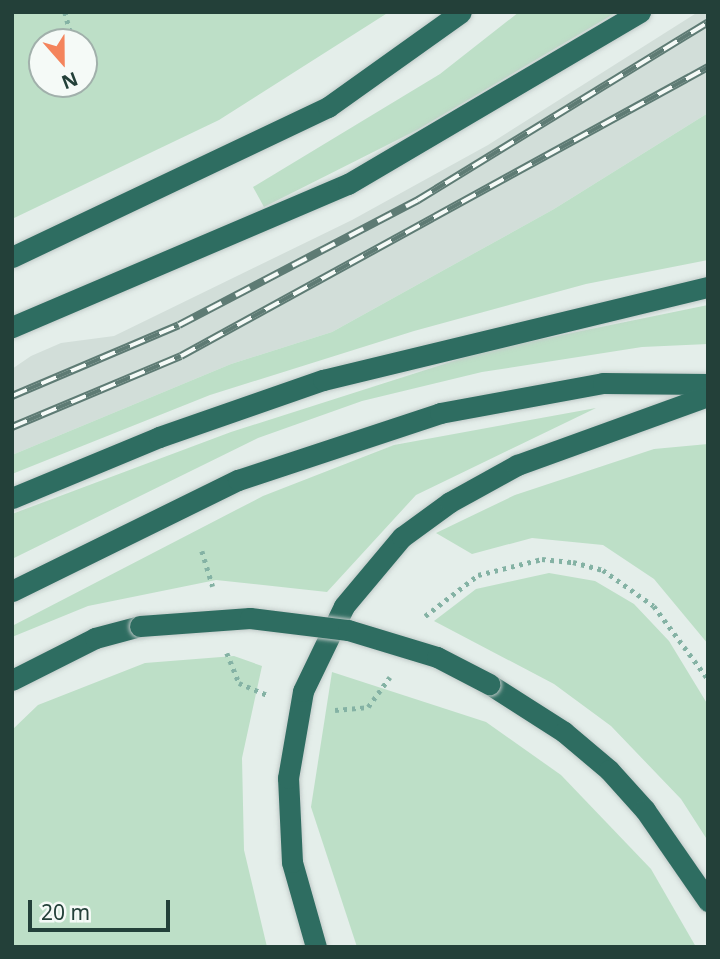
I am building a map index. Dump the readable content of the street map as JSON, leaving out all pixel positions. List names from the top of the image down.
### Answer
{
  "scale_bar": "20 m",
  "north": "bottom"
}
